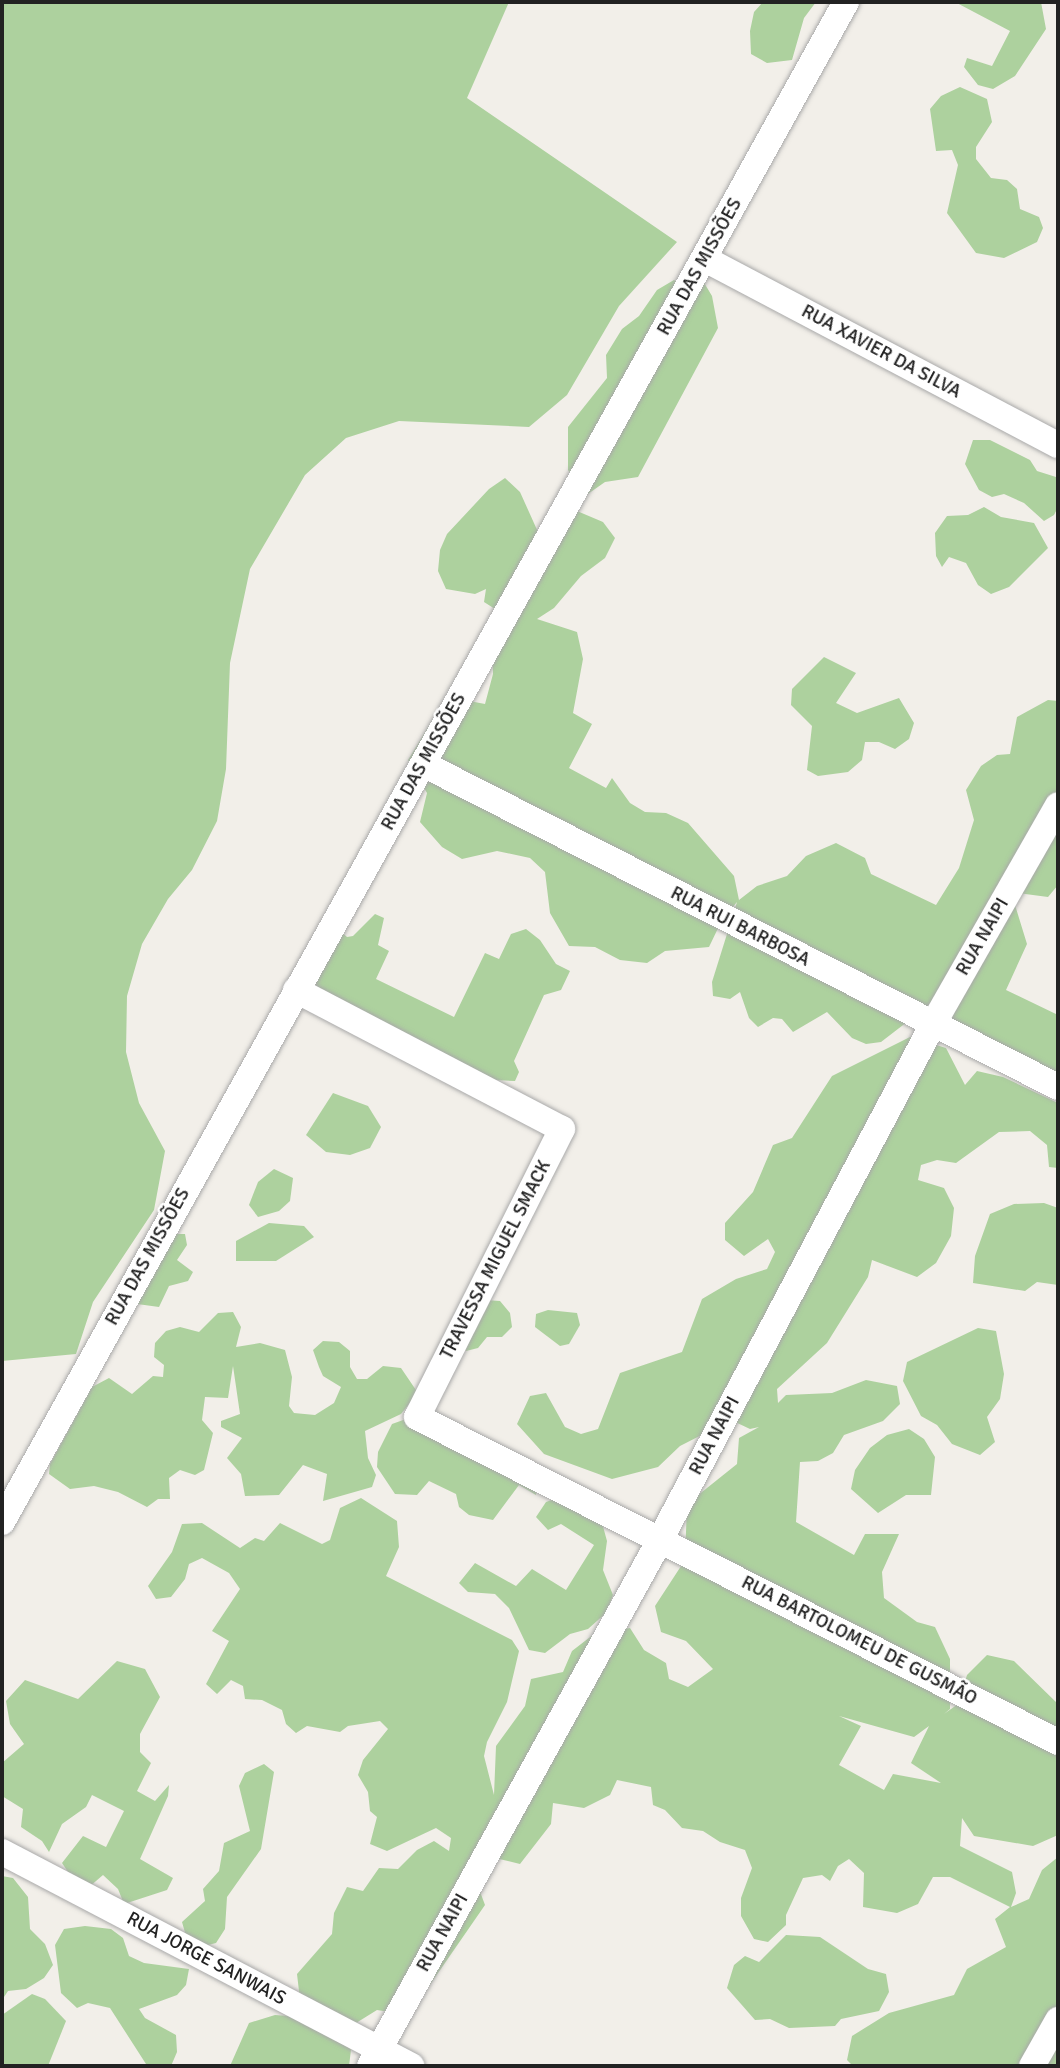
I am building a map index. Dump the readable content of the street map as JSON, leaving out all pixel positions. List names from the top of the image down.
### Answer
{
  "streets": {
    "street": [
      "RUA DAS MISSÕES",
      "RUA XAVIER DA SILVA",
      "RUA RUI BARBOSA",
      "RUA NAIPI",
      "TRAVESSA MIGUEL SMACK",
      "RUA BARTOLOMEU DE GUSMÃO",
      "RUA JORGE SANWAIS"
    ]
  },
  "crossings": [
    ["RUA DAS MISSÕES", "RUA XAVIER DA SILVA"],
    ["RUA DAS MISSÕES", "RUA RUI BARBOSA"],
    ["RUA DAS MISSÕES", "TRAVESSA MIGUEL SMACK"],
    ["RUA RUI BARBOSA", "RUA NAIPI"],
    ["RUA NAIPI", "TRAVESSA MIGUEL SMACK"],
    ["RUA NAIPI", "RUA BARTOLOMEU DE GUSMÃO"],
    ["RUA NAIPI", "RUA JORGE SANWAIS"],
    ["TRAVESSA MIGUEL SMACK", "RUA BARTOLOMEU DE GUSMÃO"]
  ]
}
